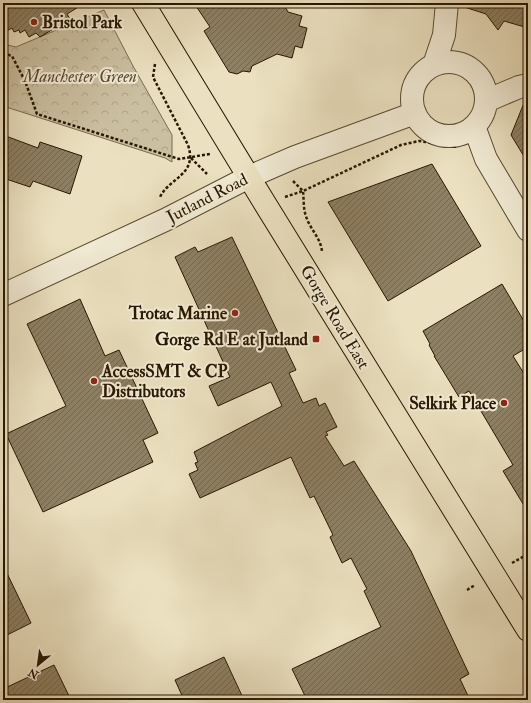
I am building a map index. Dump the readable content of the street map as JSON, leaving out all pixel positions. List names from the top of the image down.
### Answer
{
  "streets": {
    "main road": ["Gorge Road East"],
    "street": ["Jutland Road"]
  },
  "crossings": [
    ["Jutland Road", "Gorge Road East"]
  ],
  "parks": ["Manchester Green"],
  "places": {
    "other": [
      "Bristol Park",
      "Trotac Marine",
      "AccessSMT & CP Distributors",
      "Selkirk Place"
    ],
    "transit": ["Gorge Rd E at Jutland"]
  },
  "north": "bottom left"
}
